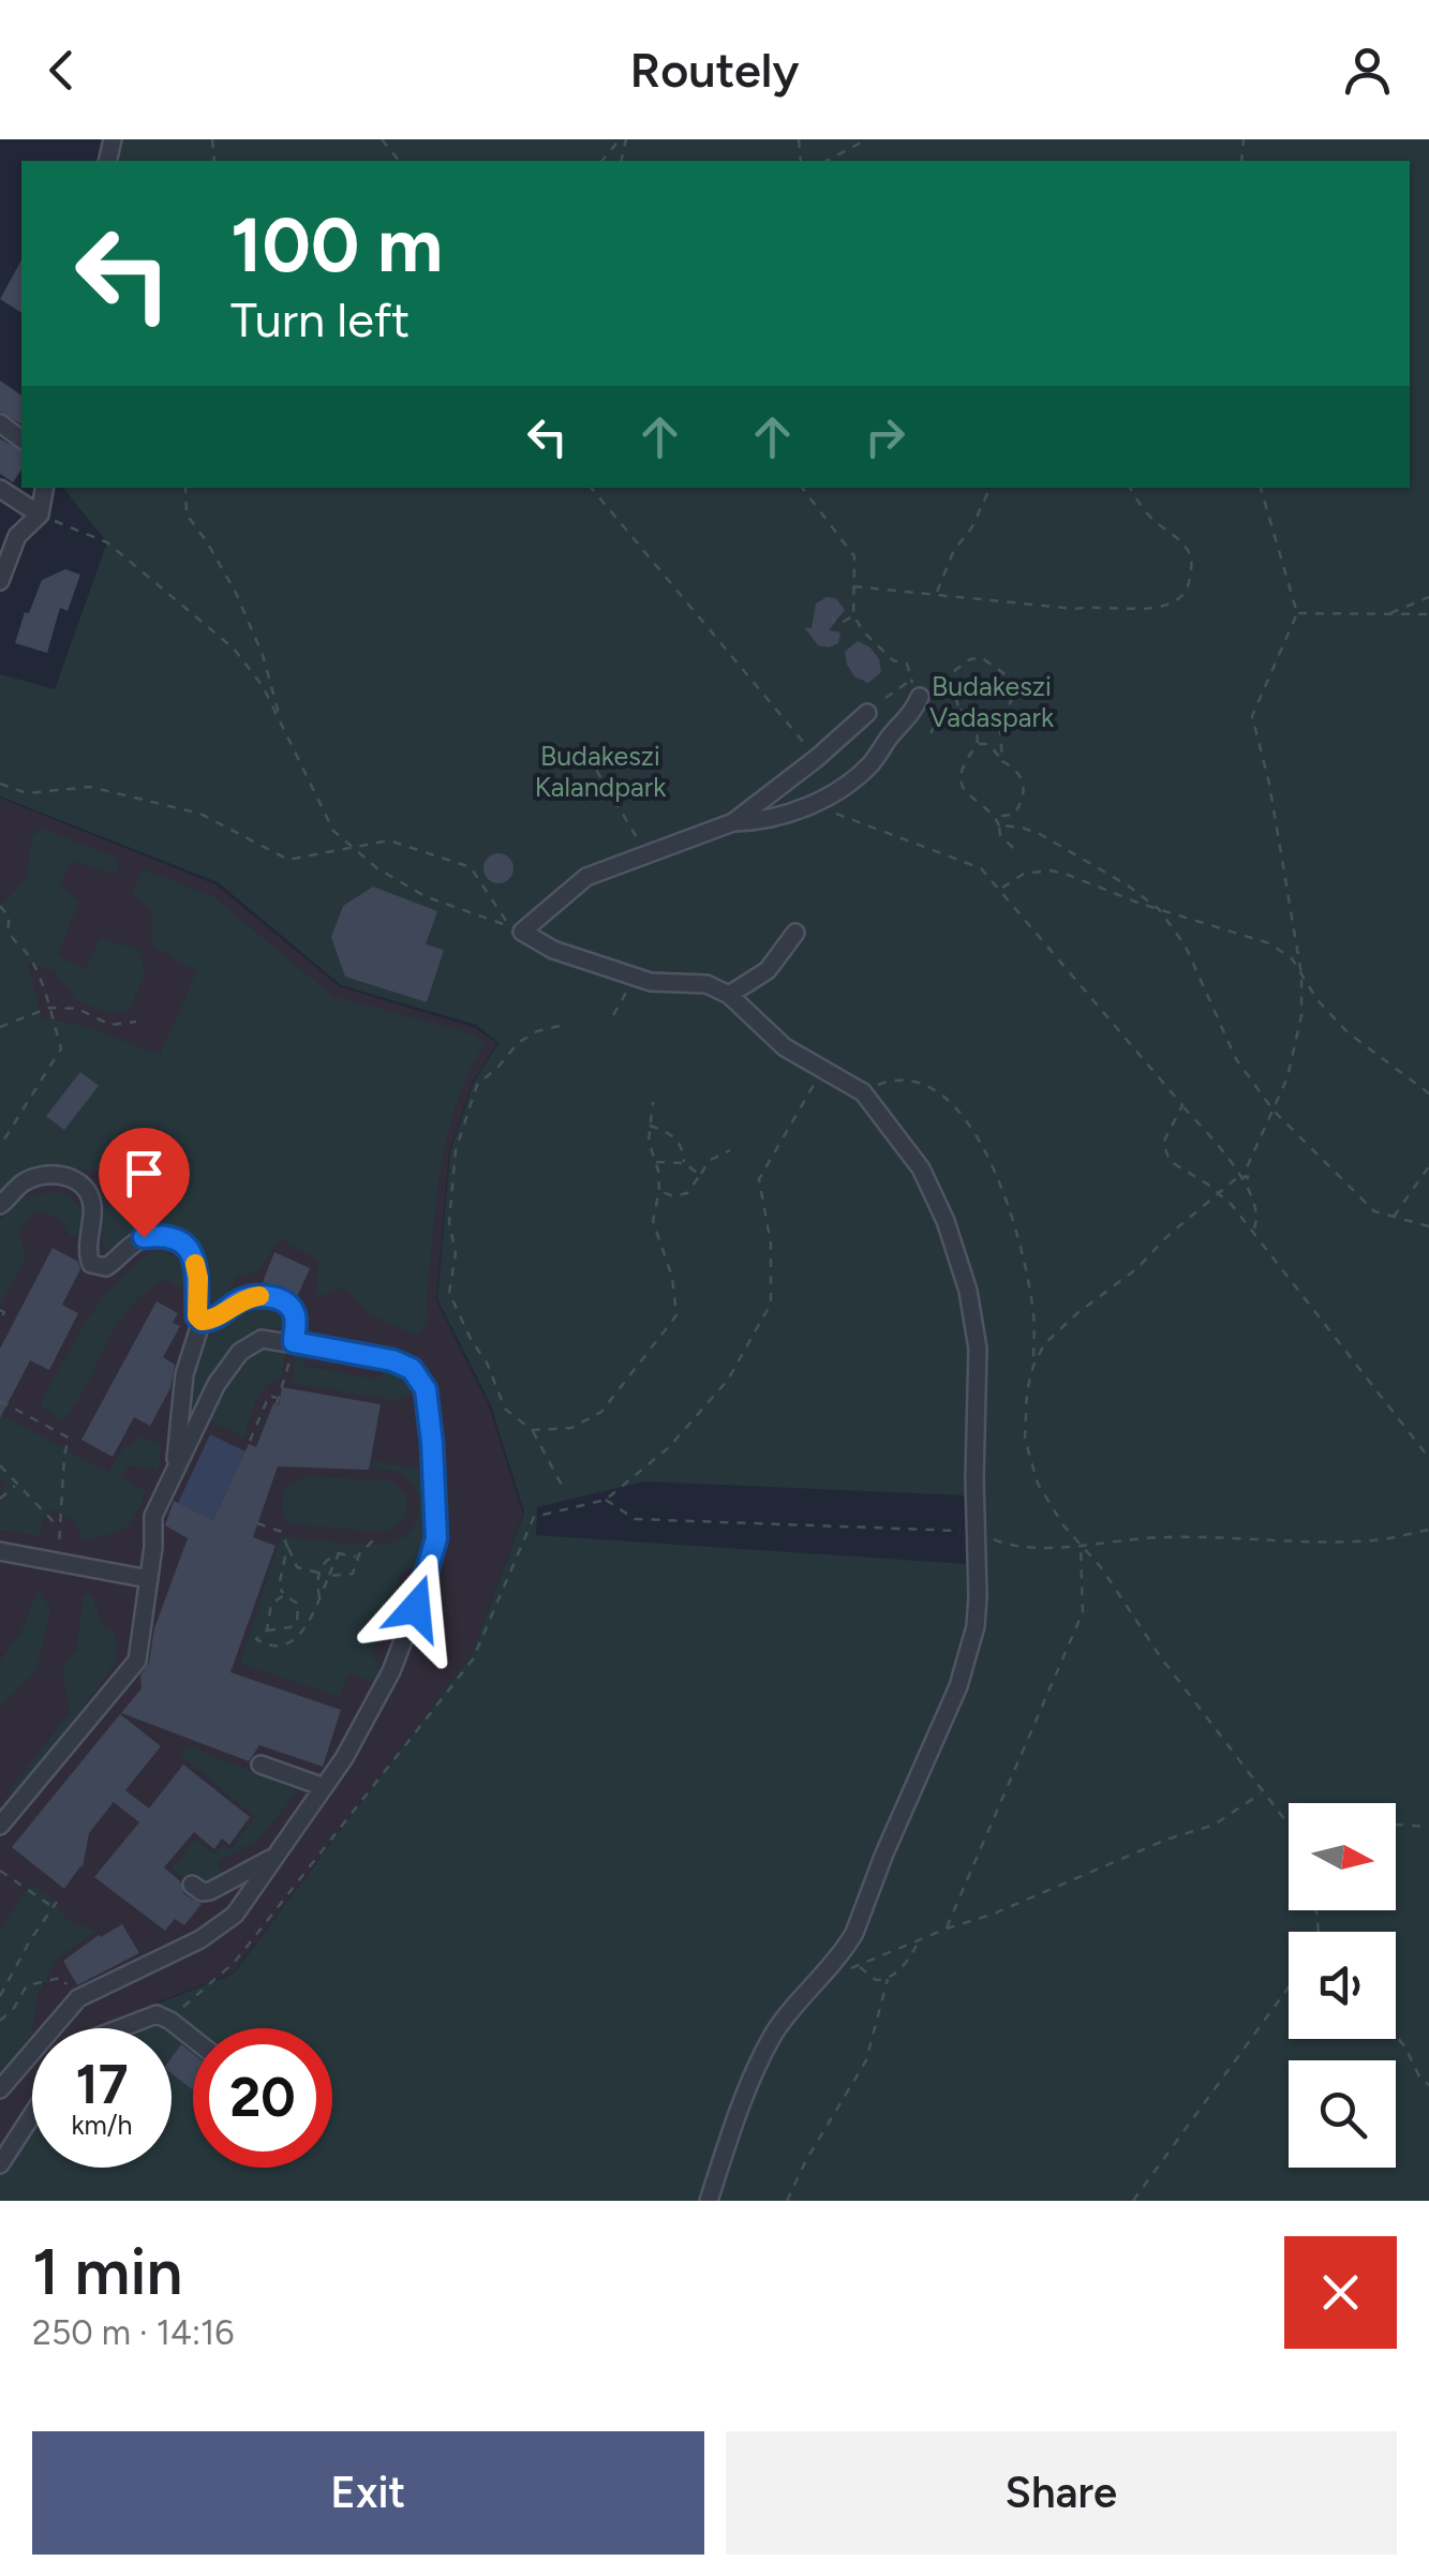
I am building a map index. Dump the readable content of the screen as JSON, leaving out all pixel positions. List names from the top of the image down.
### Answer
{
  "parks": ["Budakeszi Vadaspark", "Budakeszi Kalandpark"],
  "north": "right",
  "page": {
    "header": "Routely",
    "turn": ["100 m", "Turn left"],
    "speed": "17 km/h",
    "limit": "20",
    "heading": ["1 min", "250 m · 14:16"],
    "buttons": ["Exit", "Share"]
  }
}
